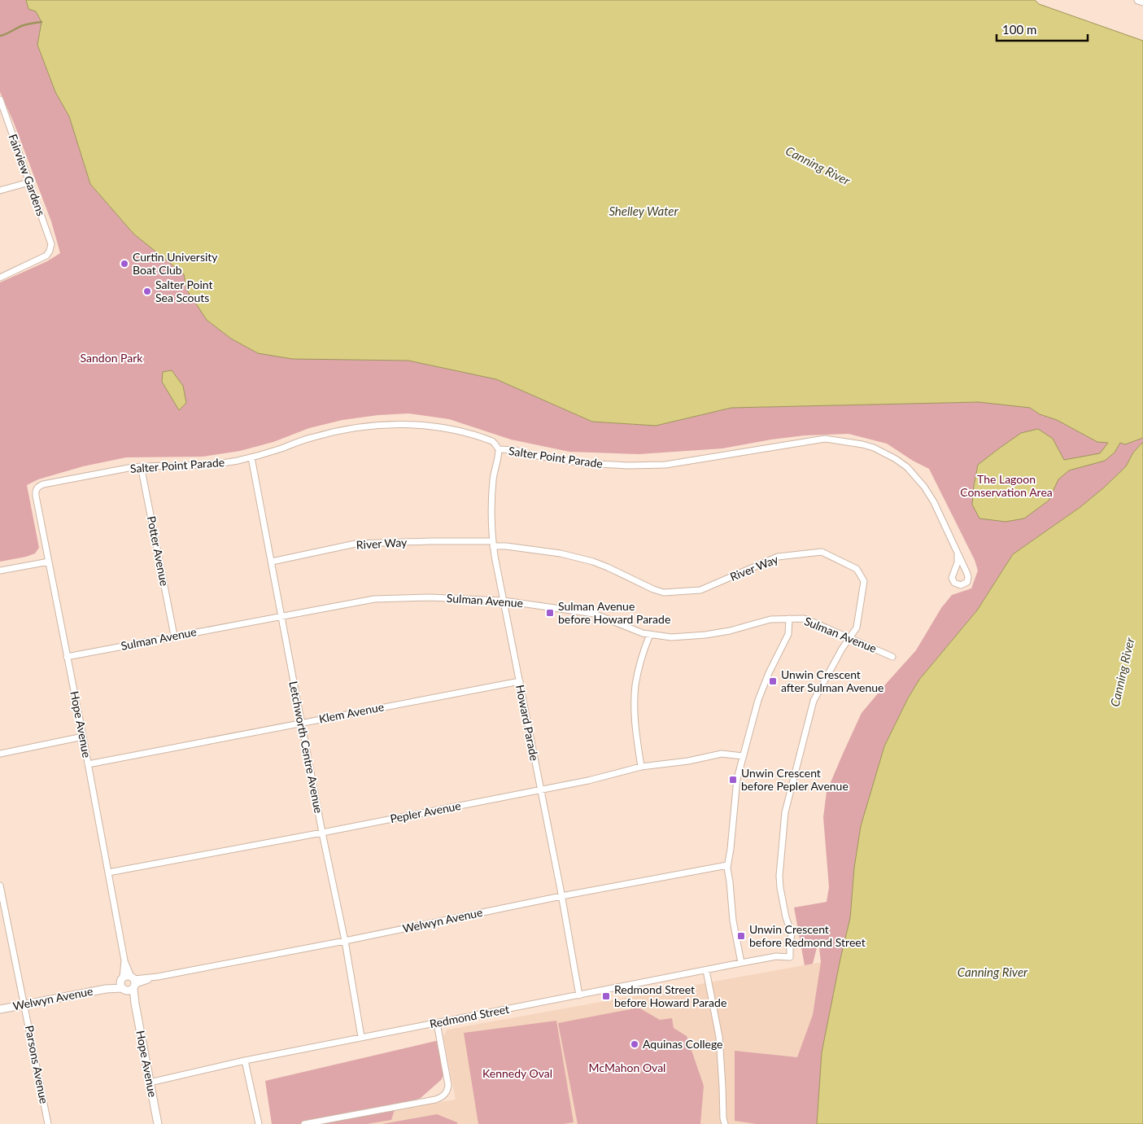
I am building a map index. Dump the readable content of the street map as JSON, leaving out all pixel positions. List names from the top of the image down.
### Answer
{
  "streets": {
    "street": [
      "Fairview Gardens",
      "Salter Point Parade",
      "River Way",
      "Potter Avenue",
      "Sulman Avenue",
      "Klem Avenue",
      "Howard Parade",
      "Hope Avenue",
      "Letchworth Centre Avenue",
      "Pepler Avenue",
      "Welwyn Avenue",
      "Redmond Street",
      "Parsons Avenue"
    ]
  },
  "crossings": [
    ["Salter Point Parade", "Potter Avenue"],
    ["Salter Point Parade", "Howard Parade"],
    ["Salter Point Parade", "Hope Avenue"],
    ["Salter Point Parade", "Letchworth Centre Avenue"],
    ["River Way", "Sulman Avenue"],
    ["River Way", "Howard Parade"],
    ["River Way", "Letchworth Centre Avenue"],
    ["River Way", "Redmond Street"],
    ["Potter Avenue", "Sulman Avenue"],
    ["Sulman Avenue", "Howard Parade"],
    ["Sulman Avenue", "Hope Avenue"],
    ["Sulman Avenue", "Letchworth Centre Avenue"],
    ["Klem Avenue", "Howard Parade"],
    ["Klem Avenue", "Hope Avenue"],
    ["Klem Avenue", "Letchworth Centre Avenue"],
    ["Howard Parade", "Pepler Avenue"],
    ["Howard Parade", "Welwyn Avenue"],
    ["Howard Parade", "Redmond Street"],
    ["Hope Avenue", "Pepler Avenue"],
    ["Hope Avenue", "Welwyn Avenue"],
    ["Hope Avenue", "Redmond Street"],
    ["Letchworth Centre Avenue", "Pepler Avenue"],
    ["Letchworth Centre Avenue", "Welwyn Avenue"],
    ["Letchworth Centre Avenue", "Redmond Street"],
    ["Welwyn Avenue", "Parsons Avenue"]
  ],
  "water": ["Canning River", "Shelley Water"],
  "parks": [
    "Sandon Park",
    "The Lagoon Conservation Area",
    "McMahon Oval",
    "Kennedy Oval"
  ],
  "places": {
    "other": ["Curtin University Boat Club", "Salter Point Sea Scouts", "Aquinas College"],
    "transit": [
      "Sulman Avenue before Howard Parade",
      "Unwin Crescent after Sulman Avenue",
      "Unwin Crescent before Pepler Avenue",
      "Unwin Crescent before Redmond Street",
      "Redmond Street before Howard Parade"
    ]
  },
  "scale_bar": "100 m"
}
